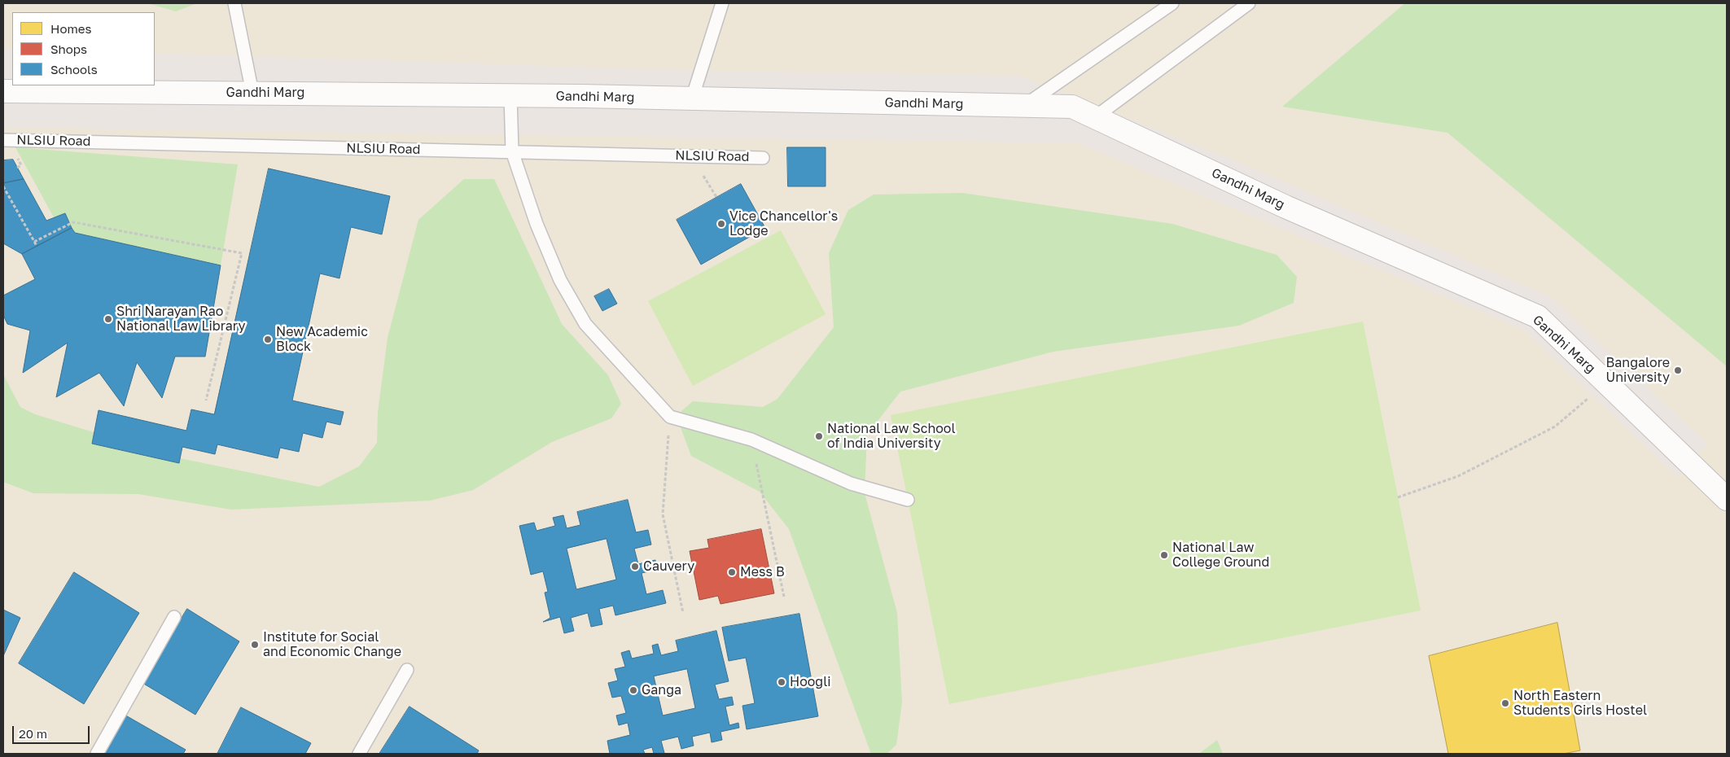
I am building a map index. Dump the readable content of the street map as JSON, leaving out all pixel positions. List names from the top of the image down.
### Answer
{
  "streets": {
    "main road": ["Gandhi Marg"],
    "lane": ["NLSIU Road"]
  },
  "places": [
    "Vice Chancellor's Lodge",
    "Shri Narayan Rao National Law Library",
    "New Academic Block",
    "Bangalore University",
    "National Law School of India University",
    "National Law College Ground",
    "Cauvery",
    "Mess B",
    "Institute for Social and Economic Change",
    "Hoogli",
    "Ganga",
    "North Eastern Students Girls Hostel"
  ],
  "legend": ["Homes", "Shops", "Schools"],
  "scale_bar": "20 m"
}
